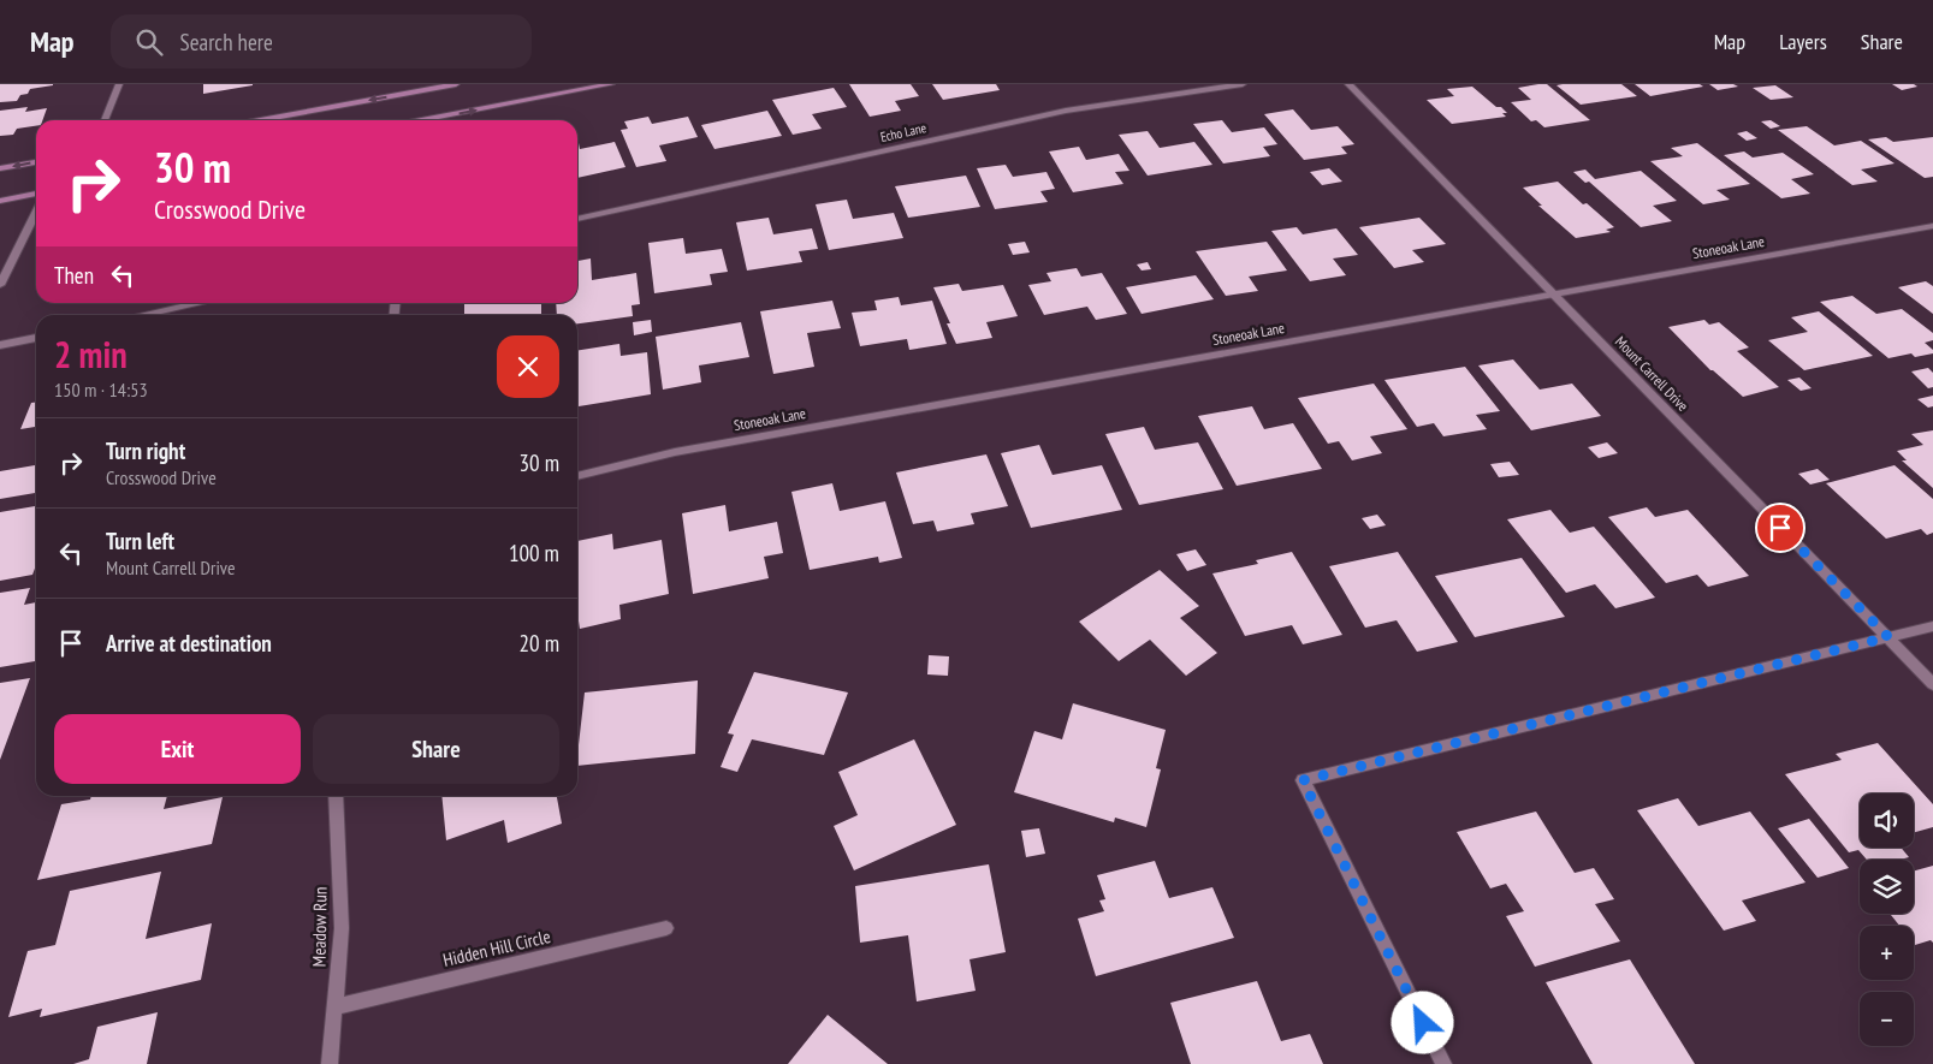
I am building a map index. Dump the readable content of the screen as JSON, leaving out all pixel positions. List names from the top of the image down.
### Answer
{
  "streets": {
    "street": [
      "Echo Lane",
      "Stoneoak Lane",
      "Mount Carrell Drive",
      "Meadow Run",
      "Hidden Hill Circle"
    ]
  },
  "crossings": [
    ["Stoneoak Lane", "Mount Carrell Drive"],
    ["Meadow Run", "Hidden Hill Circle"]
  ],
  "page": {
    "header": "Map",
    "search": "Search here",
    "nav": ["Map", "Layers", "Share"],
    "turn": ["30 m", "Crosswood Drive"],
    "then": "Then",
    "heading": ["2 min", "150 m · 14:53"],
    "list": [
      {
        "name": "Turn right",
        "note": "Crosswood Drive",
        "value": "30 m"
      },
      {
        "name": "Turn left",
        "note": "Mount Carrell Drive",
        "value": "100 m"
      },
      {
        "name": "Arrive at destination",
        "value": "20 m"
      }
    ],
    "buttons": ["Exit", "Share"],
    "map_buttons": ["+", "−"]
  }
}
